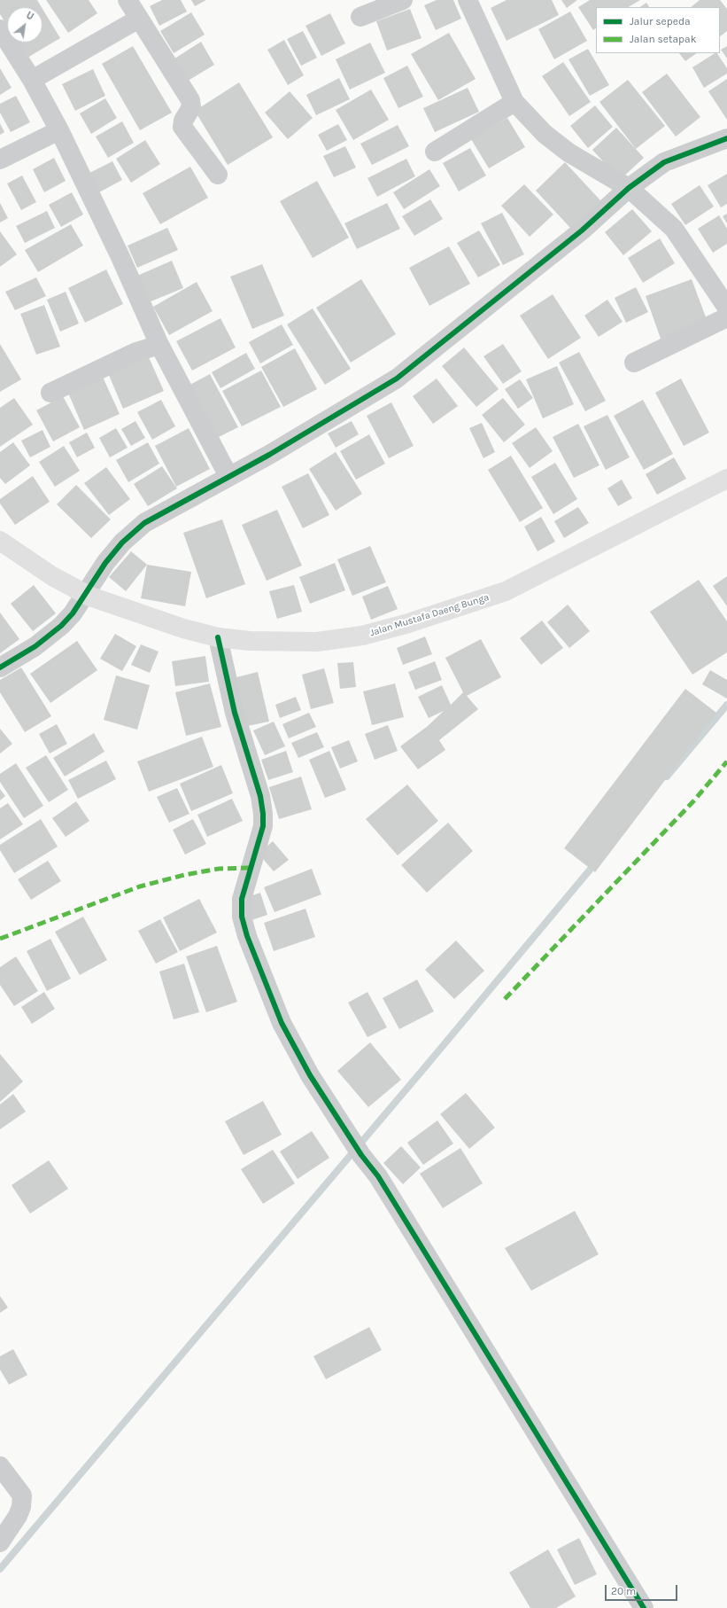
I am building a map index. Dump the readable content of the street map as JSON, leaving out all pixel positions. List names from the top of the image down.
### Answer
{
  "streets": {
    "main road": ["Jalan Mustafa Daeng Bunga"]
  },
  "legend": ["Jalur sepeda", "Jalan setapak"],
  "scale_bar": "20 m",
  "north": "top right"
}
